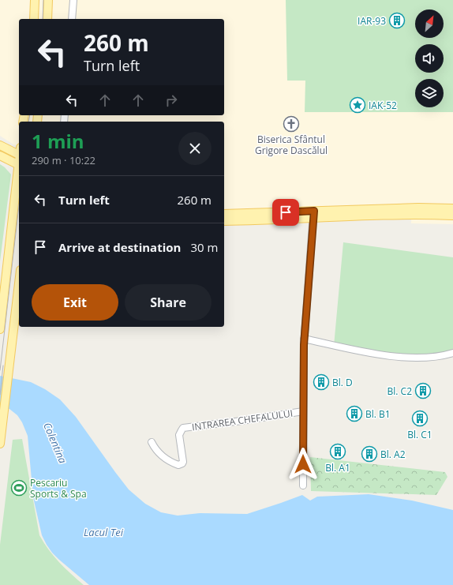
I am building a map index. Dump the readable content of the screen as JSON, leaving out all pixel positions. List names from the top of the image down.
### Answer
{
  "streets": {
    "street": ["INTRAREA CHEFALULUI"]
  },
  "water": ["Colentina", "Lacul Tei"],
  "places": {
    "building": [
      "IAR-93",
      "Bl. D",
      "Bl. C2",
      "Bl. B1",
      "Bl. C1",
      "Bl. A1",
      "Bl. A2"
    ],
    "place": ["IAK-52"],
    "church": ["Biserica Sfântul Grigore Dascălul"],
    "sports": ["Pescariu Sports & Spa"]
  },
  "north": "top right",
  "page": {
    "turn": ["260 m", "Turn left"],
    "heading": ["1 min", "290 m · 10:22"],
    "list": [
      {
        "name": "Turn left",
        "value": "260 m"
      },
      {
        "name": "Arrive at destination",
        "value": "30 m"
      }
    ],
    "buttons": ["Exit", "Share"]
  }
}
